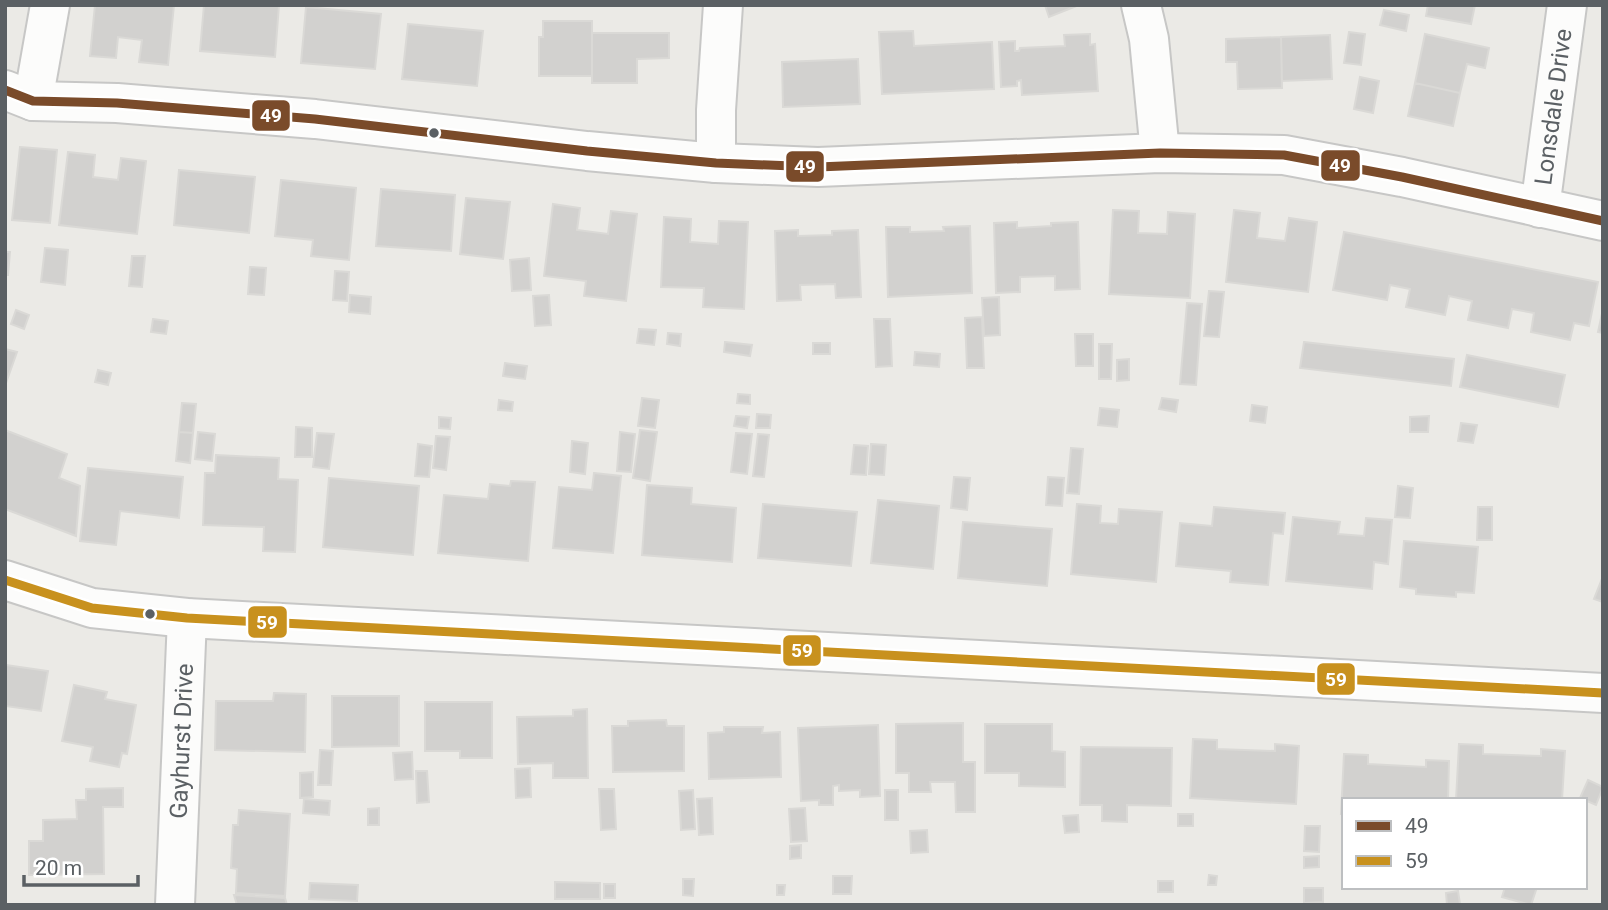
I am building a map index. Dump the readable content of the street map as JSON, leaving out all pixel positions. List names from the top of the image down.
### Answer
{
  "streets": {
    "street": ["Lonsdale Drive", "Gayhurst Drive"]
  },
  "lines": ["transit line 49", "transit line 59"],
  "legend": ["49", "59"],
  "scale_bar": "20 m"
}
